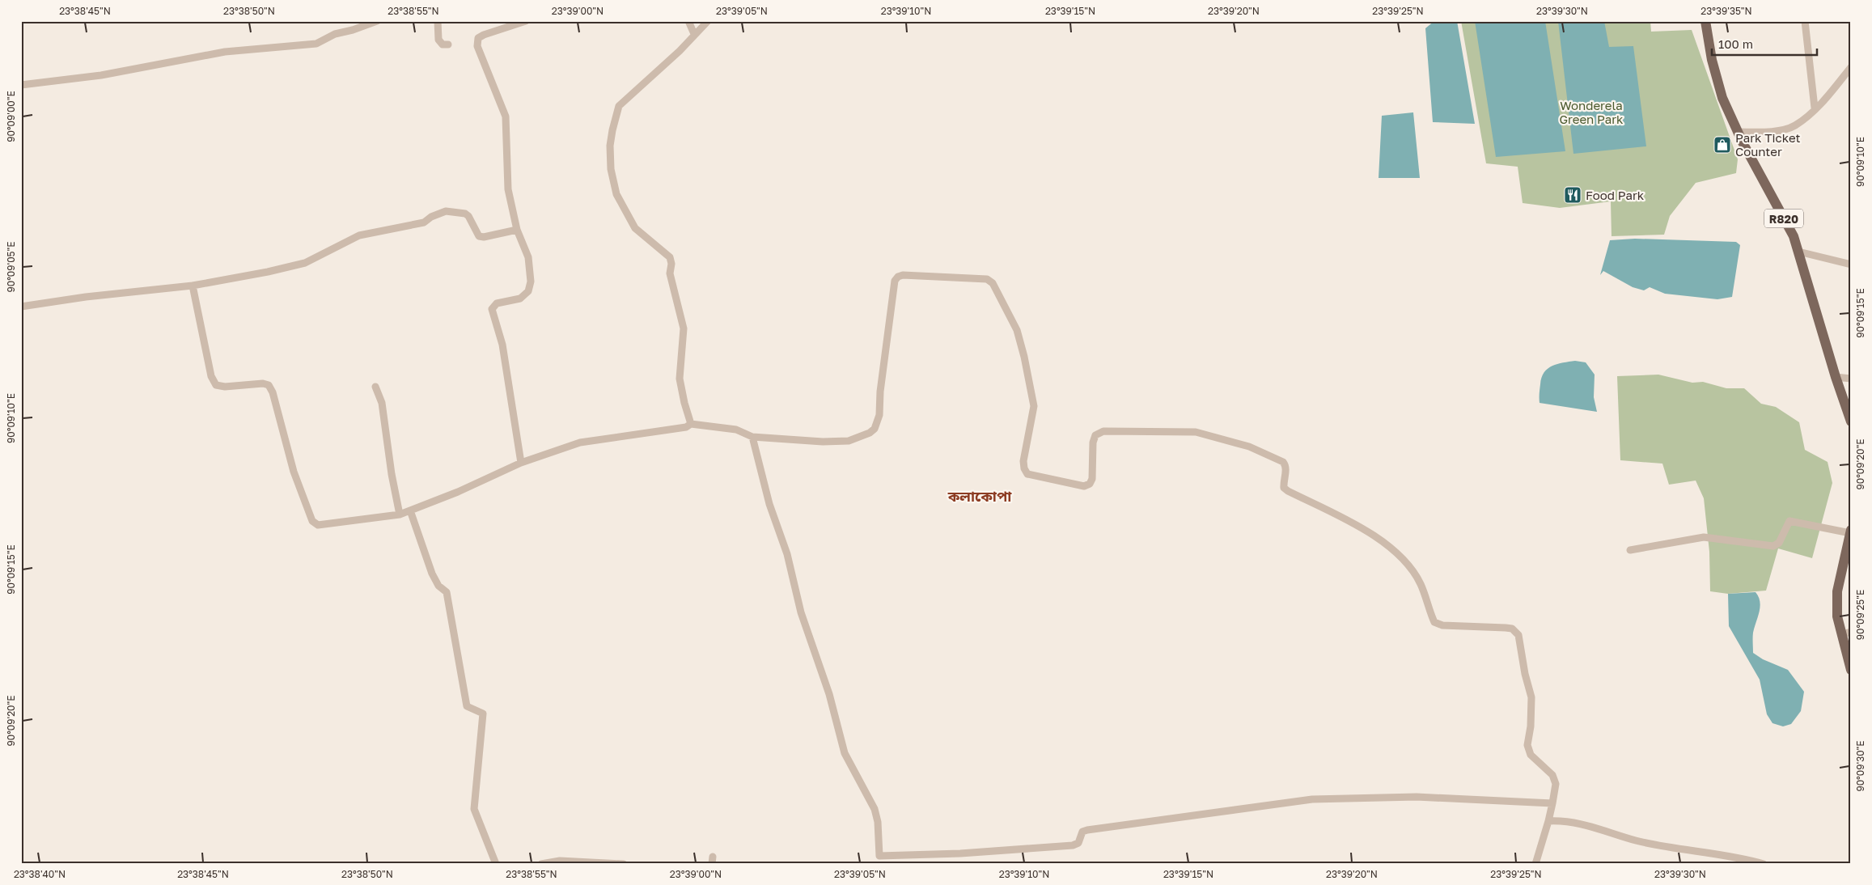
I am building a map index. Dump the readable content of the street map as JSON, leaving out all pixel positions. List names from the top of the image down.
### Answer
{
  "streets": {
    "main road": ["R820"]
  },
  "districts": ["কলাকোপা"],
  "parks": ["Wonderela Green Park"],
  "places": {
    "shop": ["Park Ticket Counter"],
    "restaurant": ["Food Park"]
  },
  "scale_bar": "100 m",
  "coordinates": [
    "23°38'45\"N",
    "23°38'50\"N",
    "23°38'55\"N",
    "23°39'00\"N",
    "23°39'05\"N",
    "23°39'10\"N",
    "23°39'15\"N",
    "23°39'20\"N",
    "23°39'25\"N",
    "23°39'30\"N",
    "23°39'35\"N",
    "90°09'00\"E",
    "90°09'10\"E",
    "90°09'05\"E",
    "90°09'15\"E",
    "90°09'20\"E",
    "90°09'25\"E",
    "90°09'30\"E",
    "23°38'40\"N"
  ]
}
